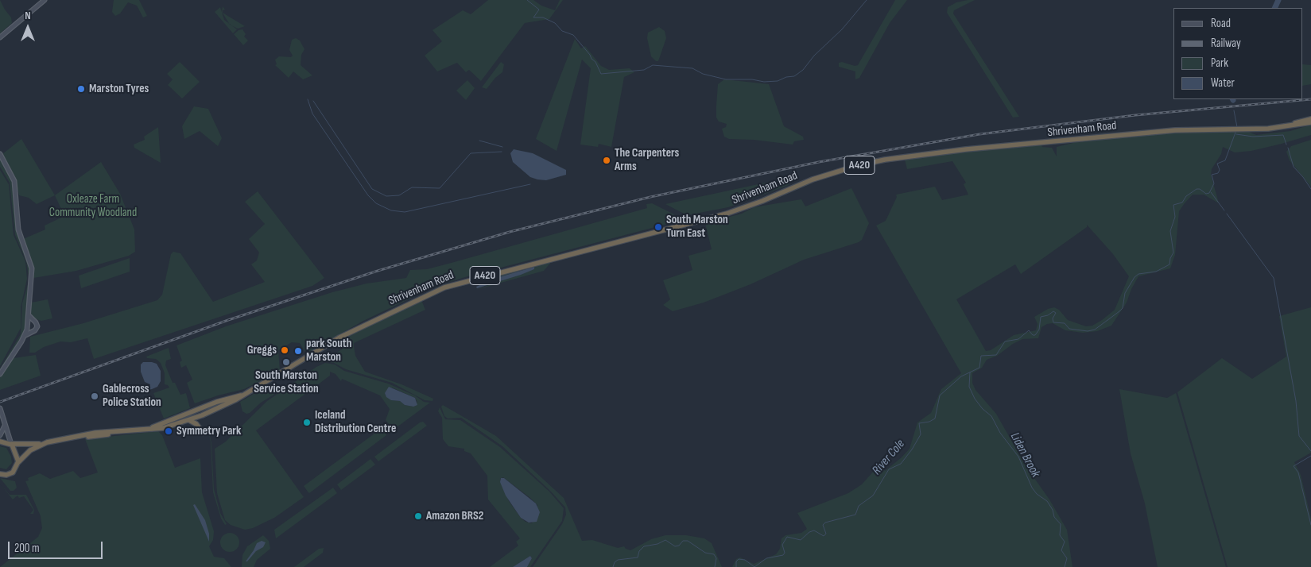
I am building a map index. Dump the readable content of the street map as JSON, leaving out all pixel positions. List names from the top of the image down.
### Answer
{
  "streets": {
    "highway": ["Shrivenham Road", "A420"]
  },
  "crossings": [
    ["Shrivenham Road", "A420"]
  ],
  "water": ["Liden Brook", "River Cole"],
  "parks": ["Oxleaze Farm Community Woodland"],
  "places": [
    "Marston Tyres",
    "The Carpenters Arms",
    "South Marston Turn East",
    "Greggs",
    "park South Marston",
    "South Marston Service Station",
    "Gablecross Police Station",
    "Iceland Distribution Centre",
    "Symmetry Park",
    "Amazon BRS2"
  ],
  "legend": [
    "Road",
    "Railway",
    "Park",
    "Water"
  ],
  "scale_bar": "200 m",
  "north": "top"
}
